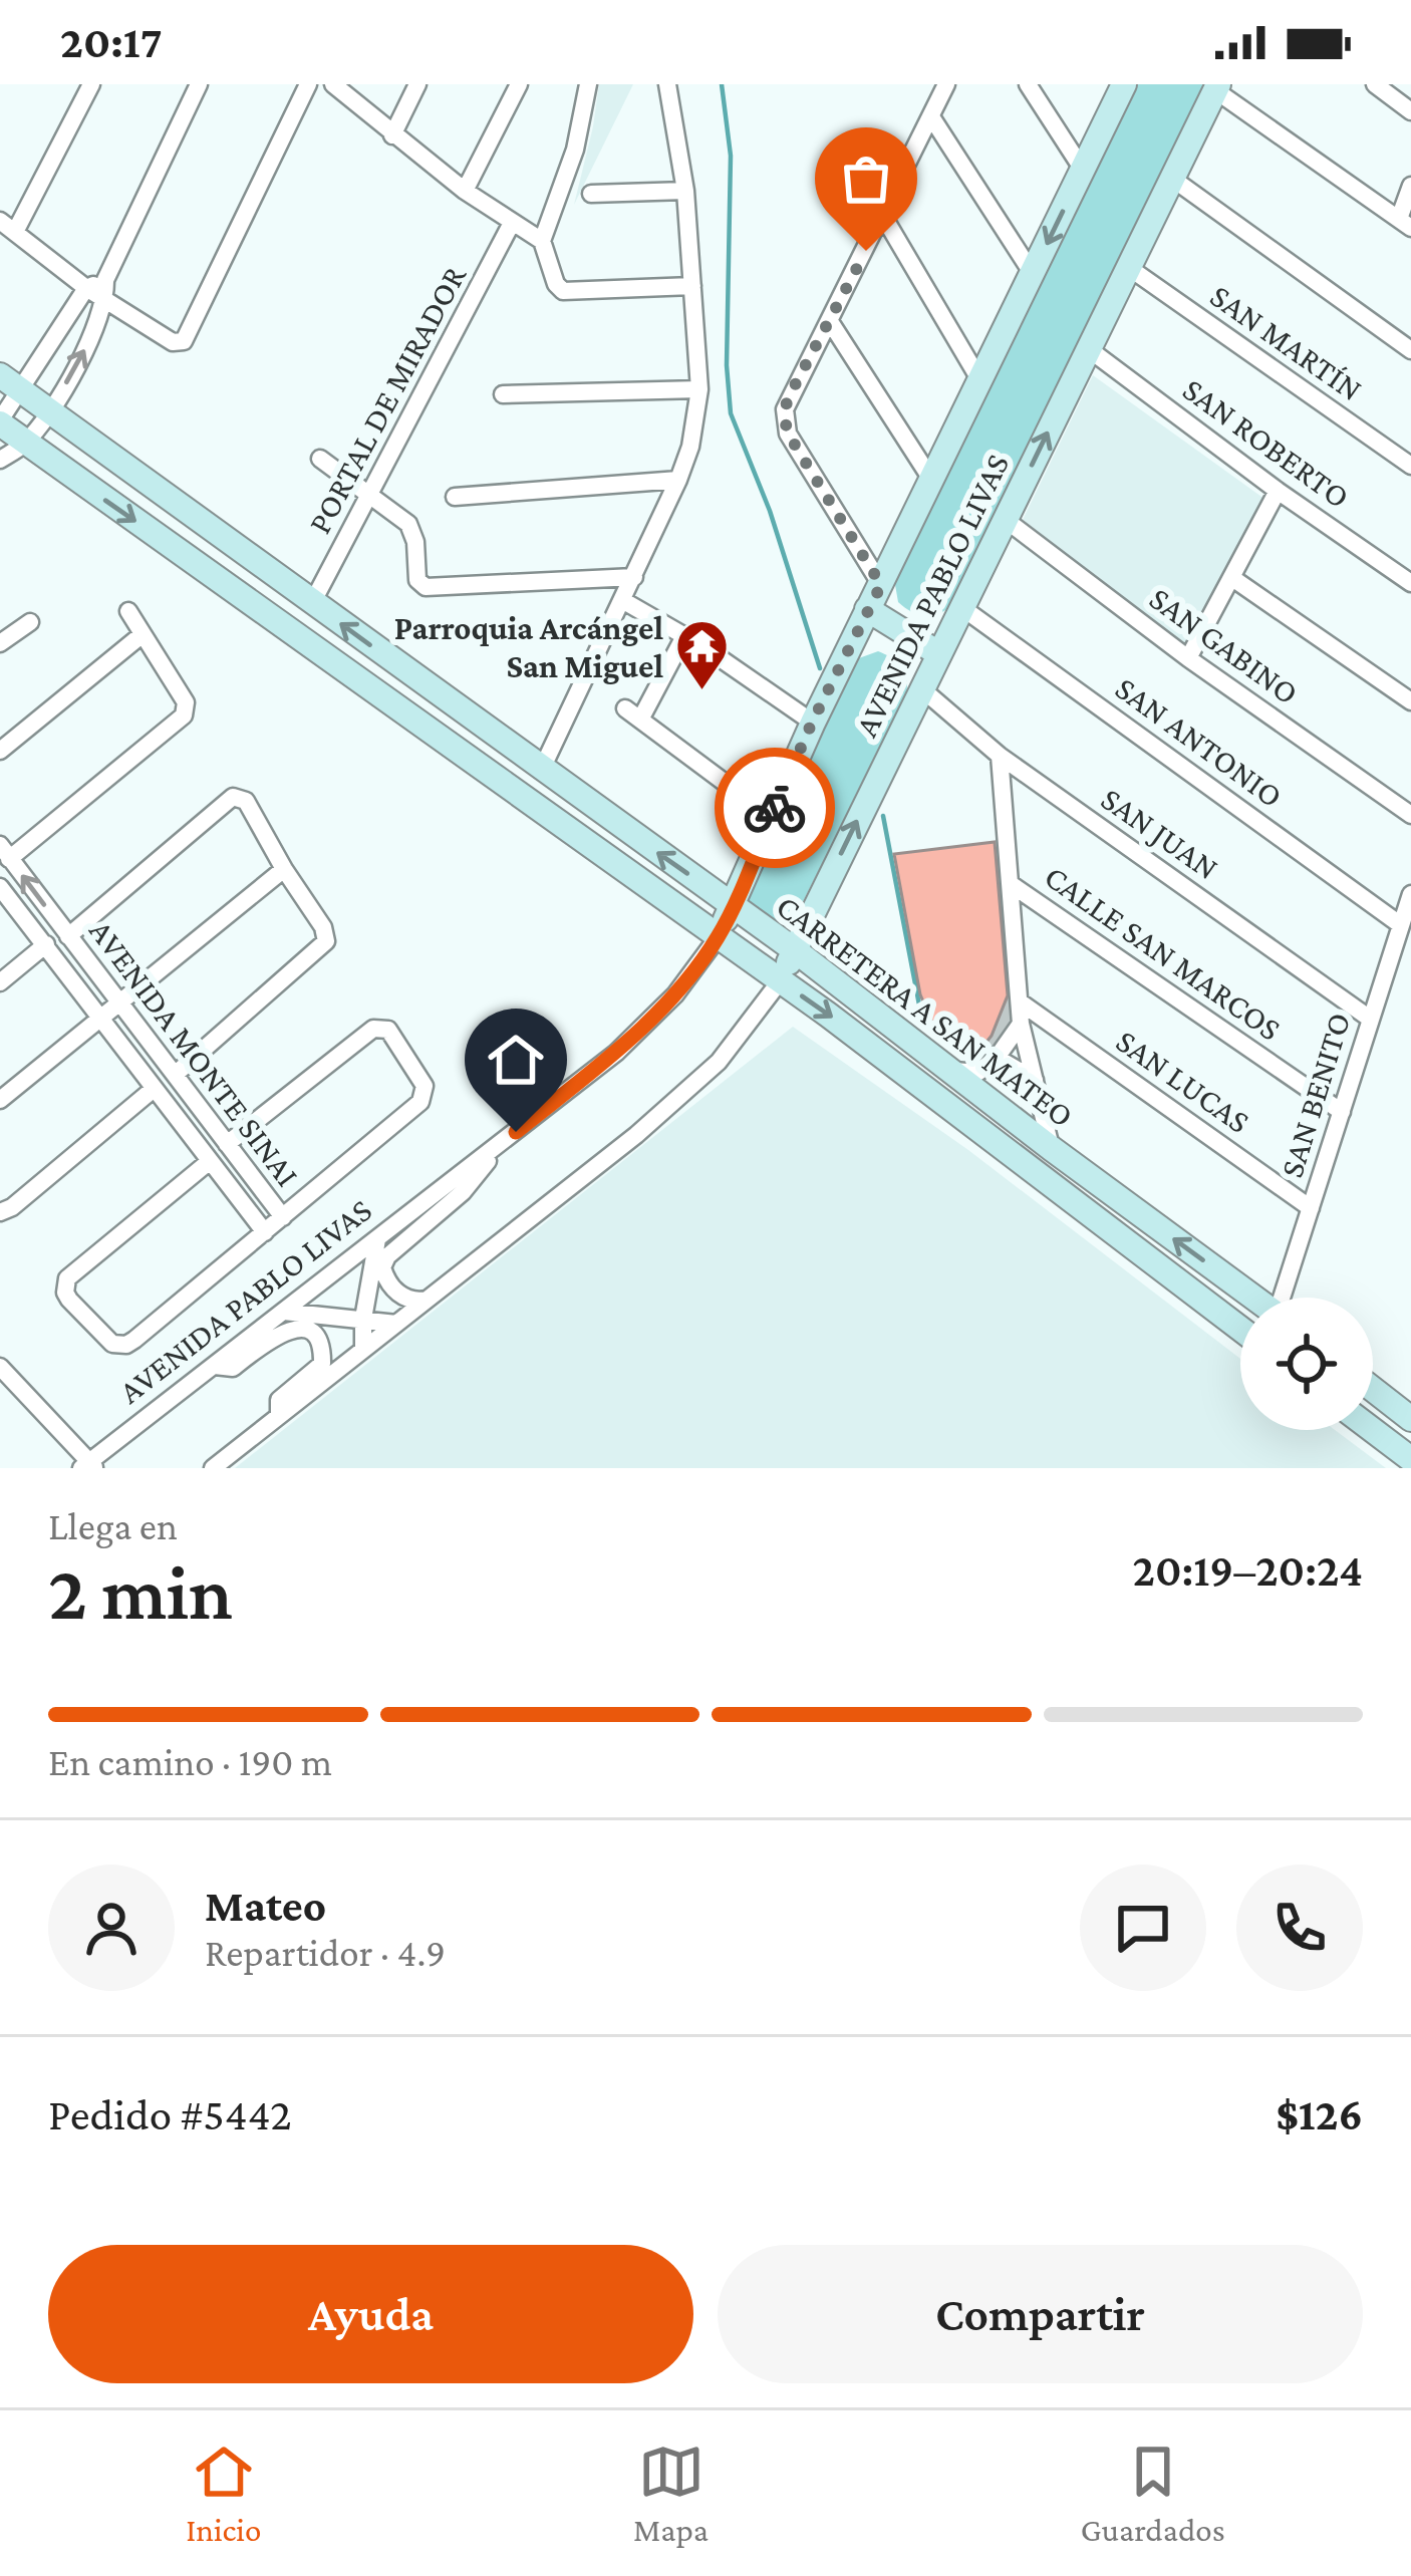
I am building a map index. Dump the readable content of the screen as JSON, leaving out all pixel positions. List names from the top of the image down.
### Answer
{
  "streets": {
    "main road": ["AVENIDA PABLO LIVAS", "CARRETERA A SAN MATEO"],
    "street": [
      "SAN MARTÍN",
      "PORTAL DE MIRADOR",
      "SAN ROBERTO",
      "SAN GABINO",
      "SAN ANTONIO",
      "SAN JUAN",
      "CALLE SAN MARCOS",
      "AVENIDA MONTE SINAI",
      "SAN LUCAS",
      "SAN BENITO"
    ]
  },
  "crossings": [
    ["SAN MARTÍN", "AVENIDA PABLO LIVAS"],
    ["PORTAL DE MIRADOR", "CARRETERA A SAN MATEO"],
    ["SAN ROBERTO", "AVENIDA PABLO LIVAS"],
    ["AVENIDA PABLO LIVAS", "SAN GABINO"],
    ["AVENIDA PABLO LIVAS", "SAN ANTONIO"],
    ["AVENIDA PABLO LIVAS", "SAN JUAN"],
    ["AVENIDA PABLO LIVAS", "CARRETERA A SAN MATEO"],
    ["SAN ANTONIO", "SAN BENITO"],
    ["SAN JUAN", "SAN BENITO"],
    ["CALLE SAN MARCOS", "SAN BENITO"],
    ["SAN LUCAS", "SAN BENITO"]
  ],
  "places": {
    "temple": ["Parroquia Arcángel San Miguel"]
  },
  "page": {
    "status": "20:17",
    "heading": ["2 min", "Llega en", "20:19–20:24"],
    "panel": [
      "Mateo",
      "Repartidor · 4.9",
      "Pedido #5442",
      "$126"
    ],
    "bar": "En camino · 190 m",
    "buttons": ["Ayuda", "Compartir"],
    "tabs": ["Inicio", "Mapa", "Guardados"]
  }
}
